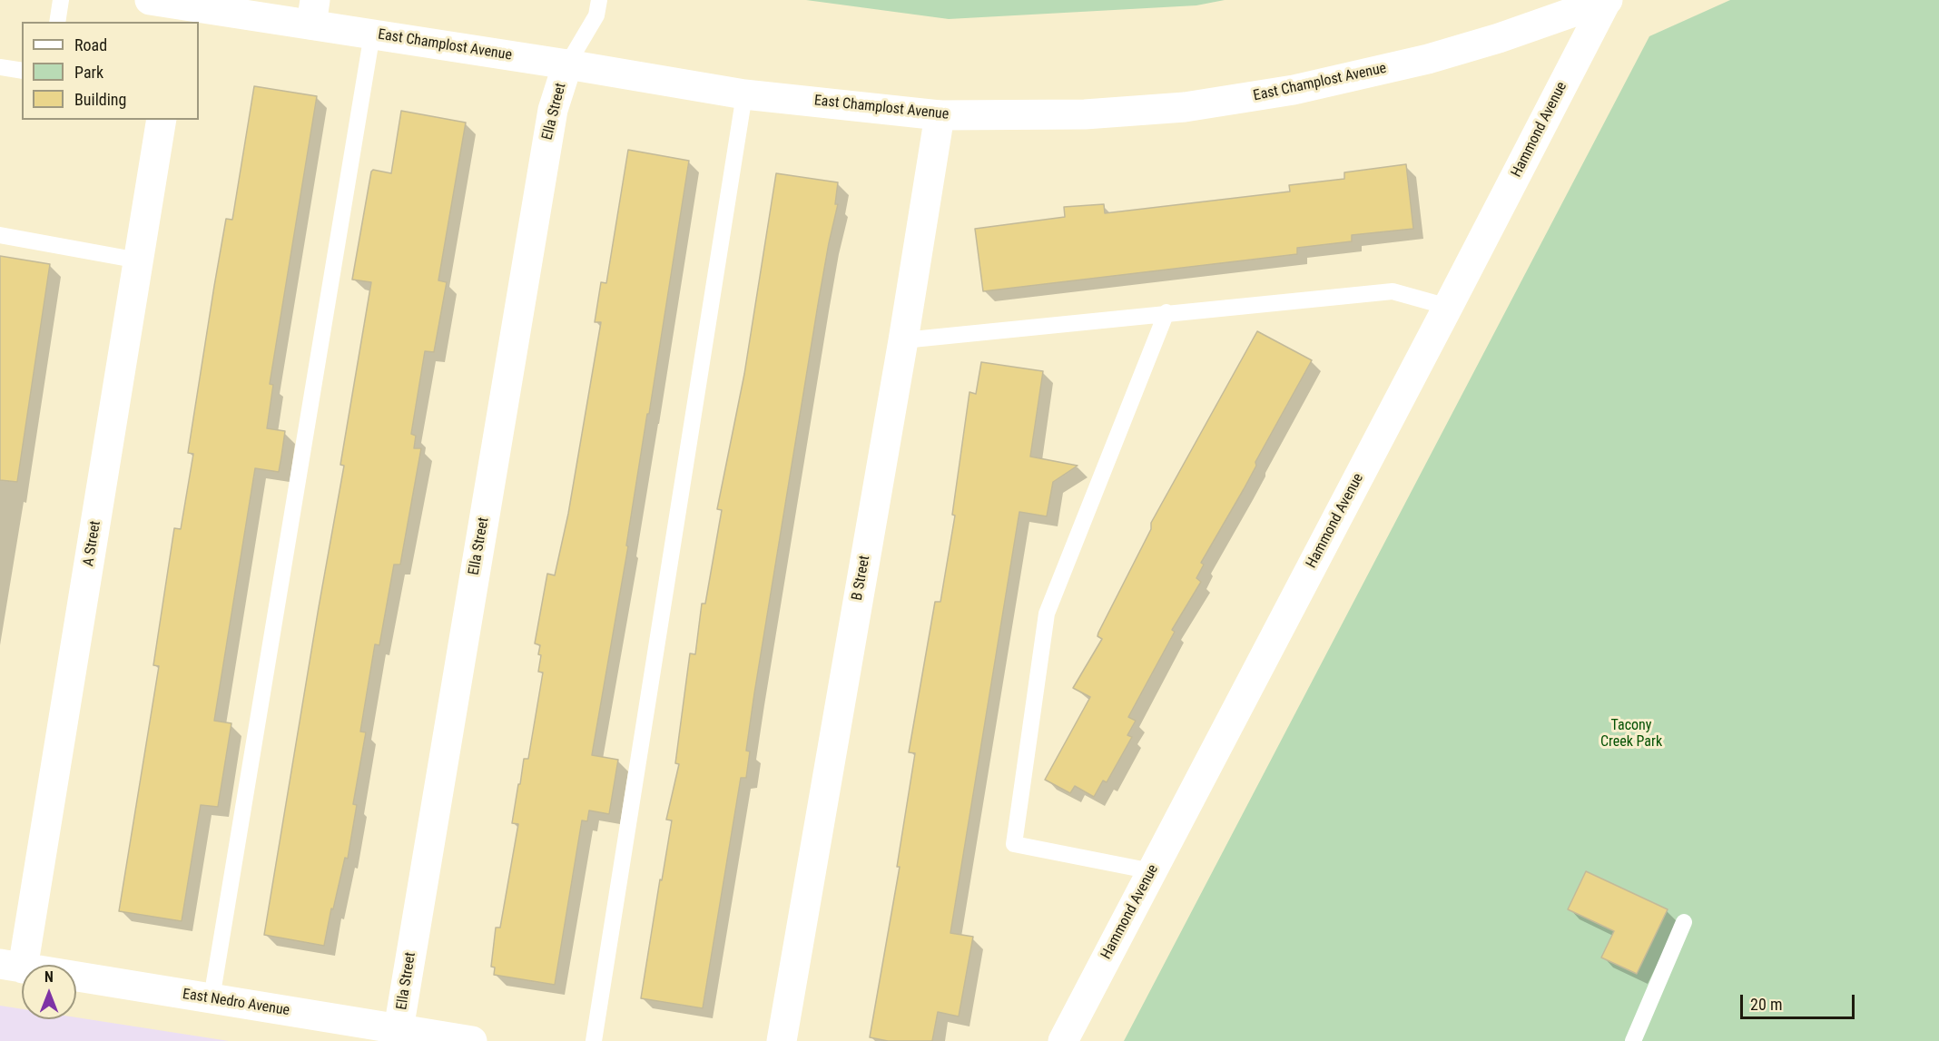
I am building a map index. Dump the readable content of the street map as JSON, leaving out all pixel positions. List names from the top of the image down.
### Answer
{
  "streets": {
    "street": [
      "East Champlost Avenue",
      "Ella Street",
      "Hammond Avenue",
      "A Street",
      "B Street",
      "East Nedro Avenue"
    ]
  },
  "crossings": [
    ["East Champlost Avenue", "Ella Street"],
    ["East Champlost Avenue", "Hammond Avenue"],
    ["East Champlost Avenue", "B Street"],
    ["Ella Street", "East Nedro Avenue"],
    ["A Street", "East Nedro Avenue"]
  ],
  "parks": ["Tacony Creek Park"],
  "legend": ["Road", "Park", "Building"],
  "scale_bar": "20 m",
  "north": "top"
}
